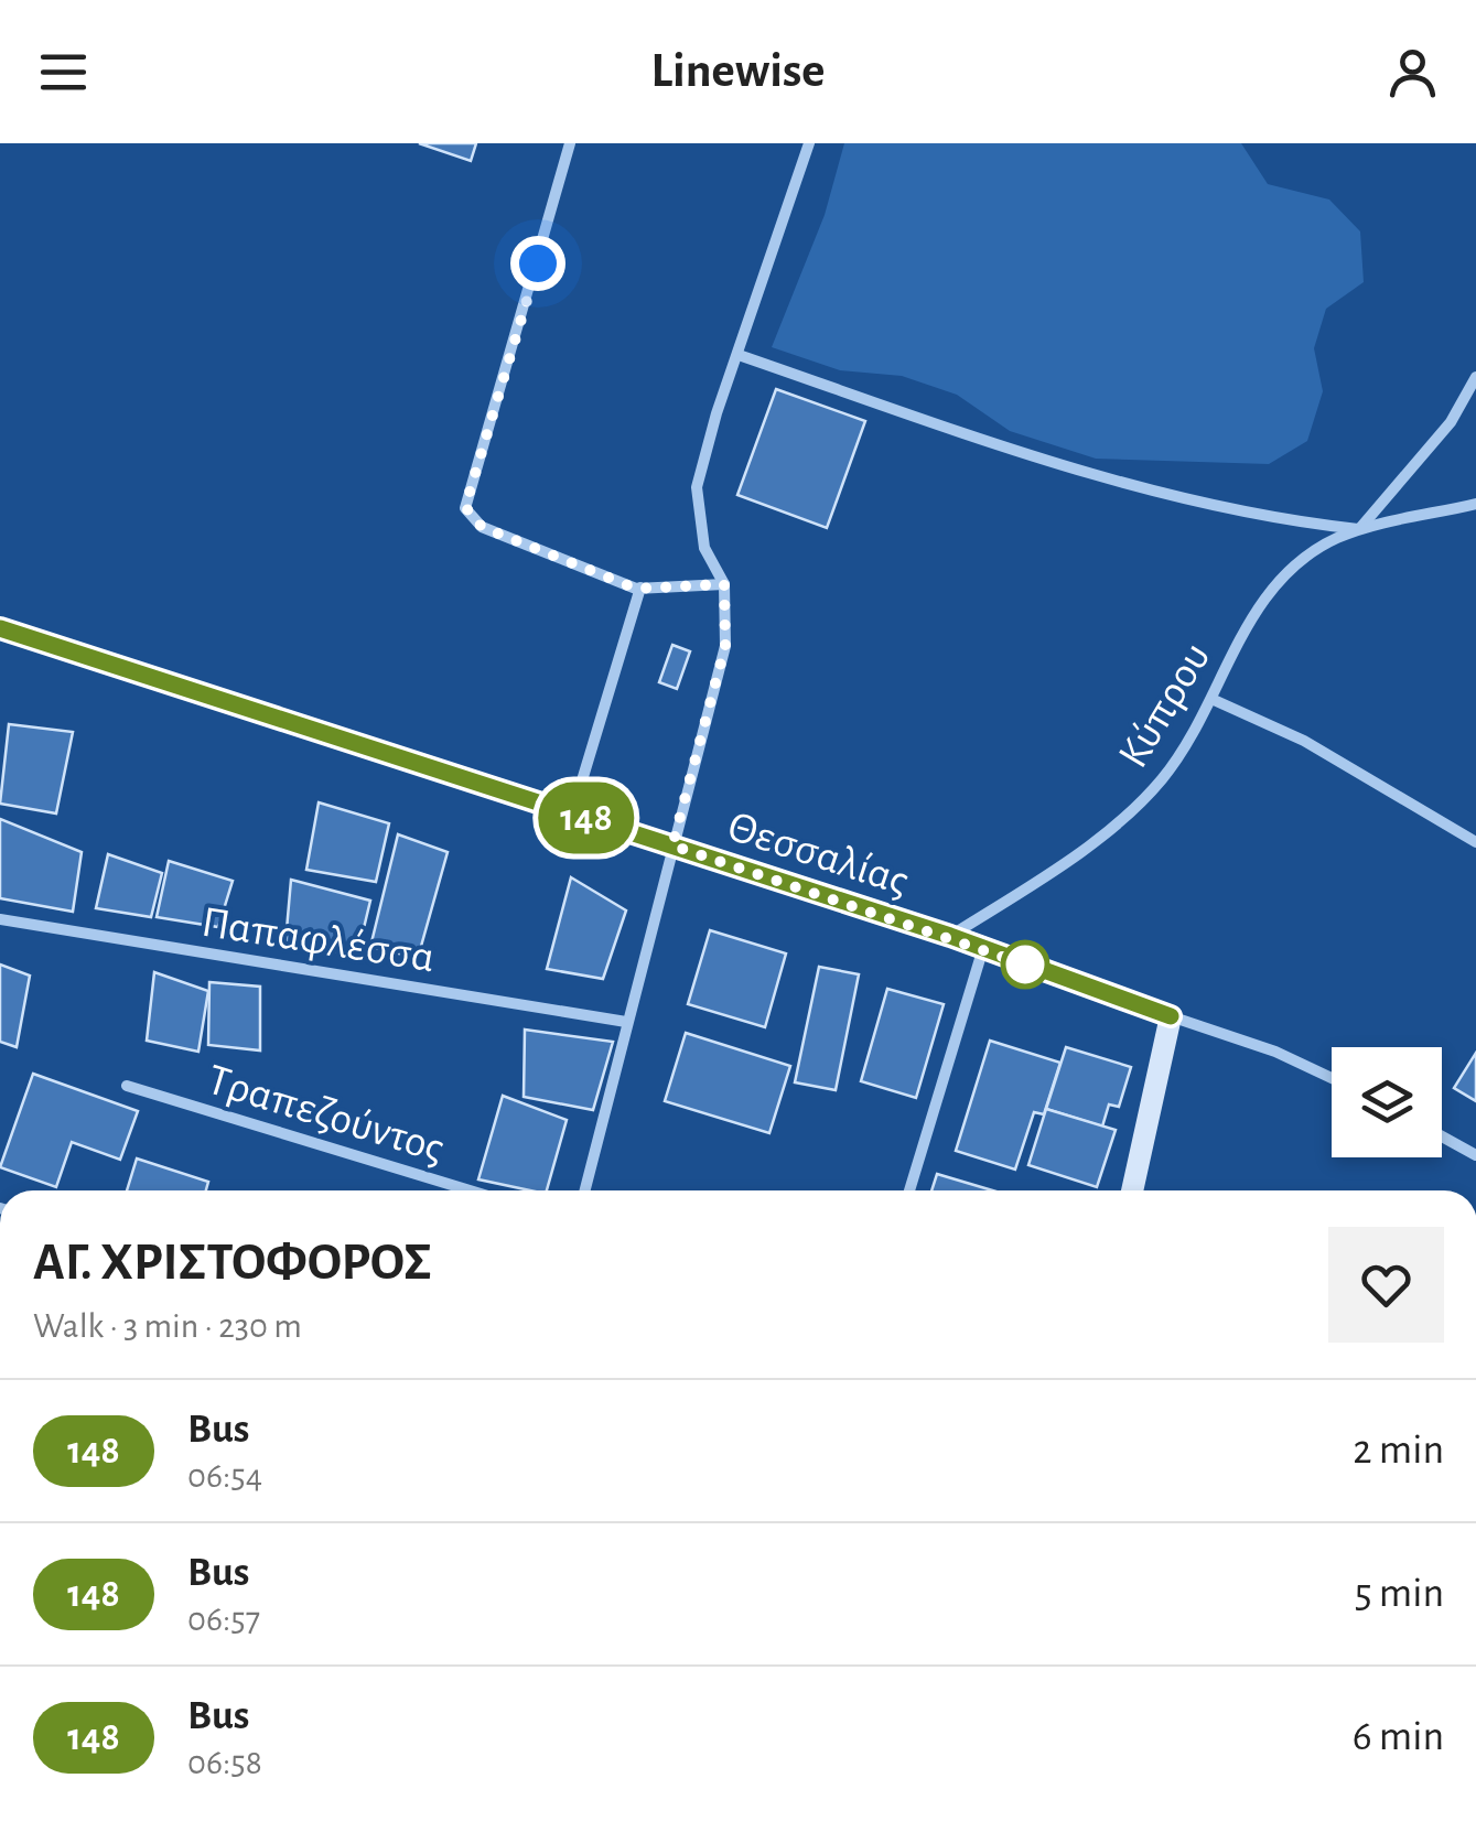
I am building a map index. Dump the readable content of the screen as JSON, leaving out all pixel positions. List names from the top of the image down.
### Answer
{
  "streets": {
    "street": [
      "Κύπρου",
      "Θεσσαλίας",
      "Παπαφλέσσα",
      "Τραπεζούντος"
    ]
  },
  "crossings": [
    ["Κύπρου", "Θεσσαλίας"]
  ],
  "lines": ["bus line 148"],
  "page": {
    "header": "Linewise",
    "on_map": "148",
    "heading": ["ΑΓ. ΧΡΙΣΤΟΦΟΡΟΣ", "Walk · 3 min · 230 m"],
    "list": [
      {
        "mark": "148",
        "name": "Bus",
        "note": "06:54",
        "value": "2 min"
      },
      {
        "mark": "148",
        "name": "Bus",
        "note": "06:57",
        "value": "5 min"
      },
      {
        "mark": "148",
        "name": "Bus",
        "note": "06:58",
        "value": "6 min"
      }
    ]
  }
}
